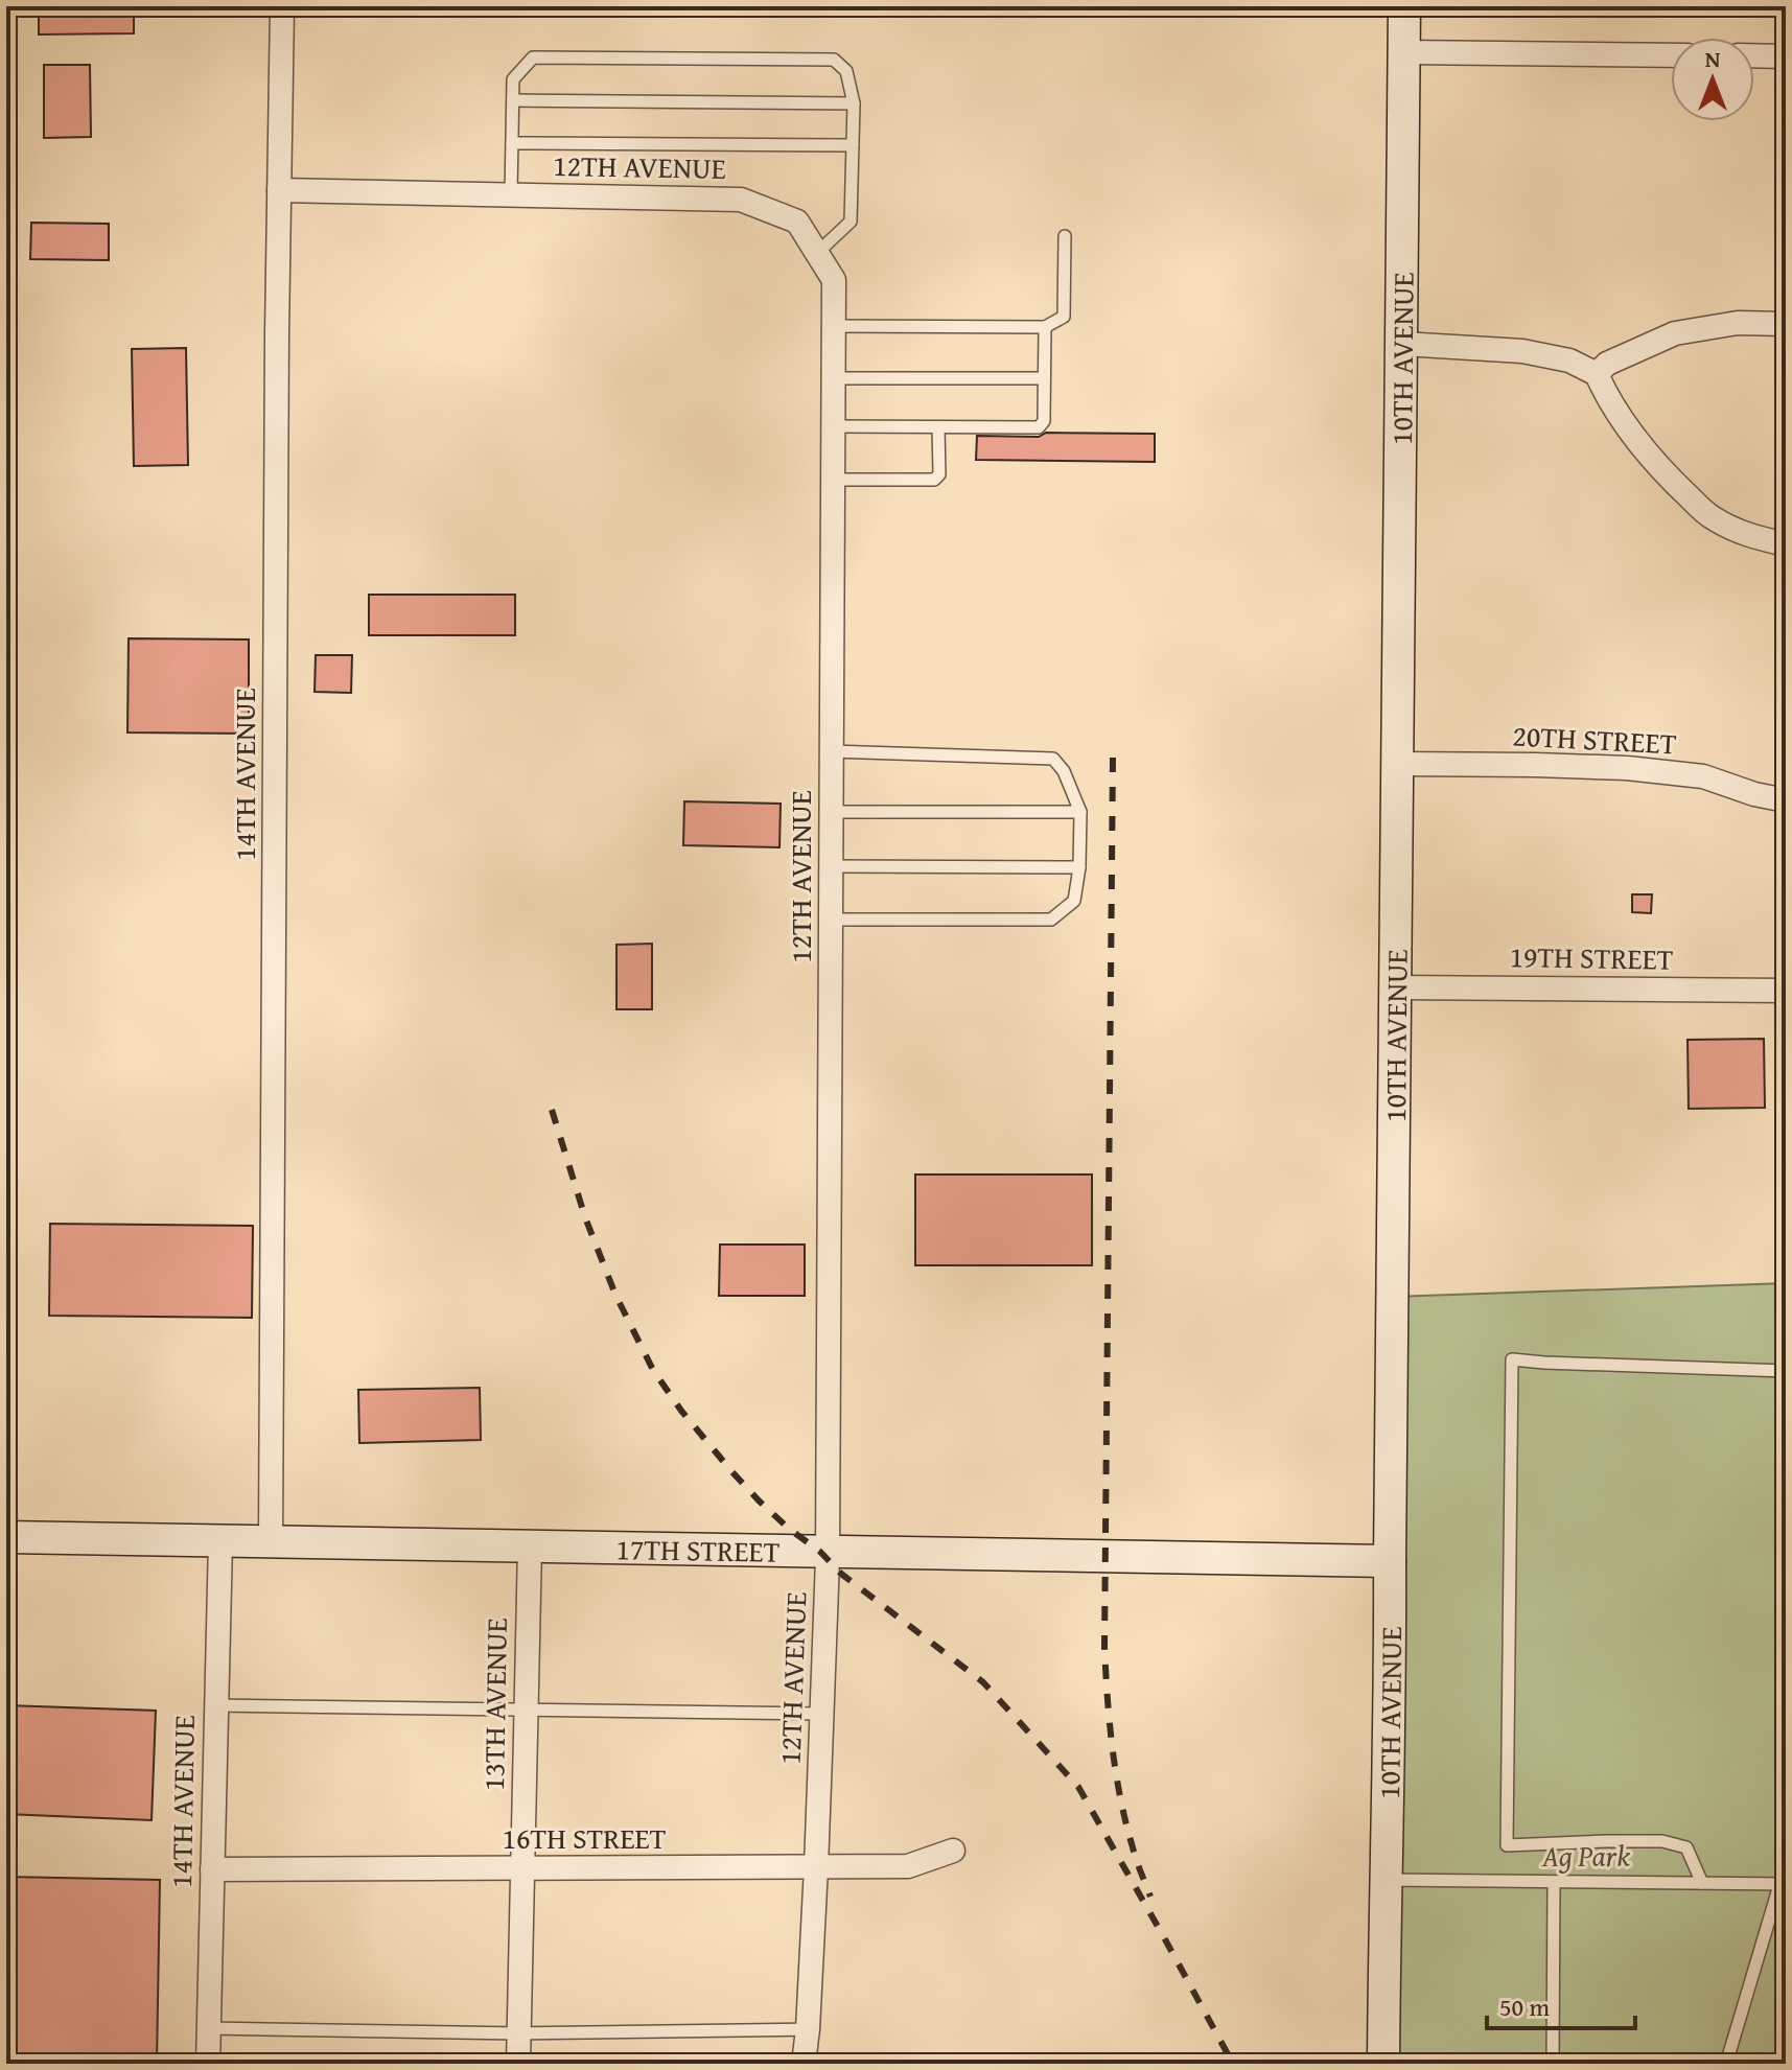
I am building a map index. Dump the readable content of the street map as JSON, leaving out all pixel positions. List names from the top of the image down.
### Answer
{
  "streets": {
    "main road": ["10TH AVENUE", "17TH STREET"],
    "street": [
      "12TH AVENUE",
      "20TH STREET",
      "14TH AVENUE",
      "19TH STREET",
      "13TH AVENUE",
      "16TH STREET"
    ]
  },
  "crossings": [
    ["12TH AVENUE", "14TH AVENUE"],
    ["12TH AVENUE", "17TH STREET"],
    ["12TH AVENUE", "16TH STREET"],
    ["10TH AVENUE", "20TH STREET"],
    ["10TH AVENUE", "19TH STREET"],
    ["10TH AVENUE", "17TH STREET"],
    ["14TH AVENUE", "17TH STREET"],
    ["14TH AVENUE", "16TH STREET"],
    ["17TH STREET", "13TH AVENUE"],
    ["13TH AVENUE", "16TH STREET"]
  ],
  "parks": ["Ag Park"],
  "scale_bar": "50 m",
  "north": "top"
}
